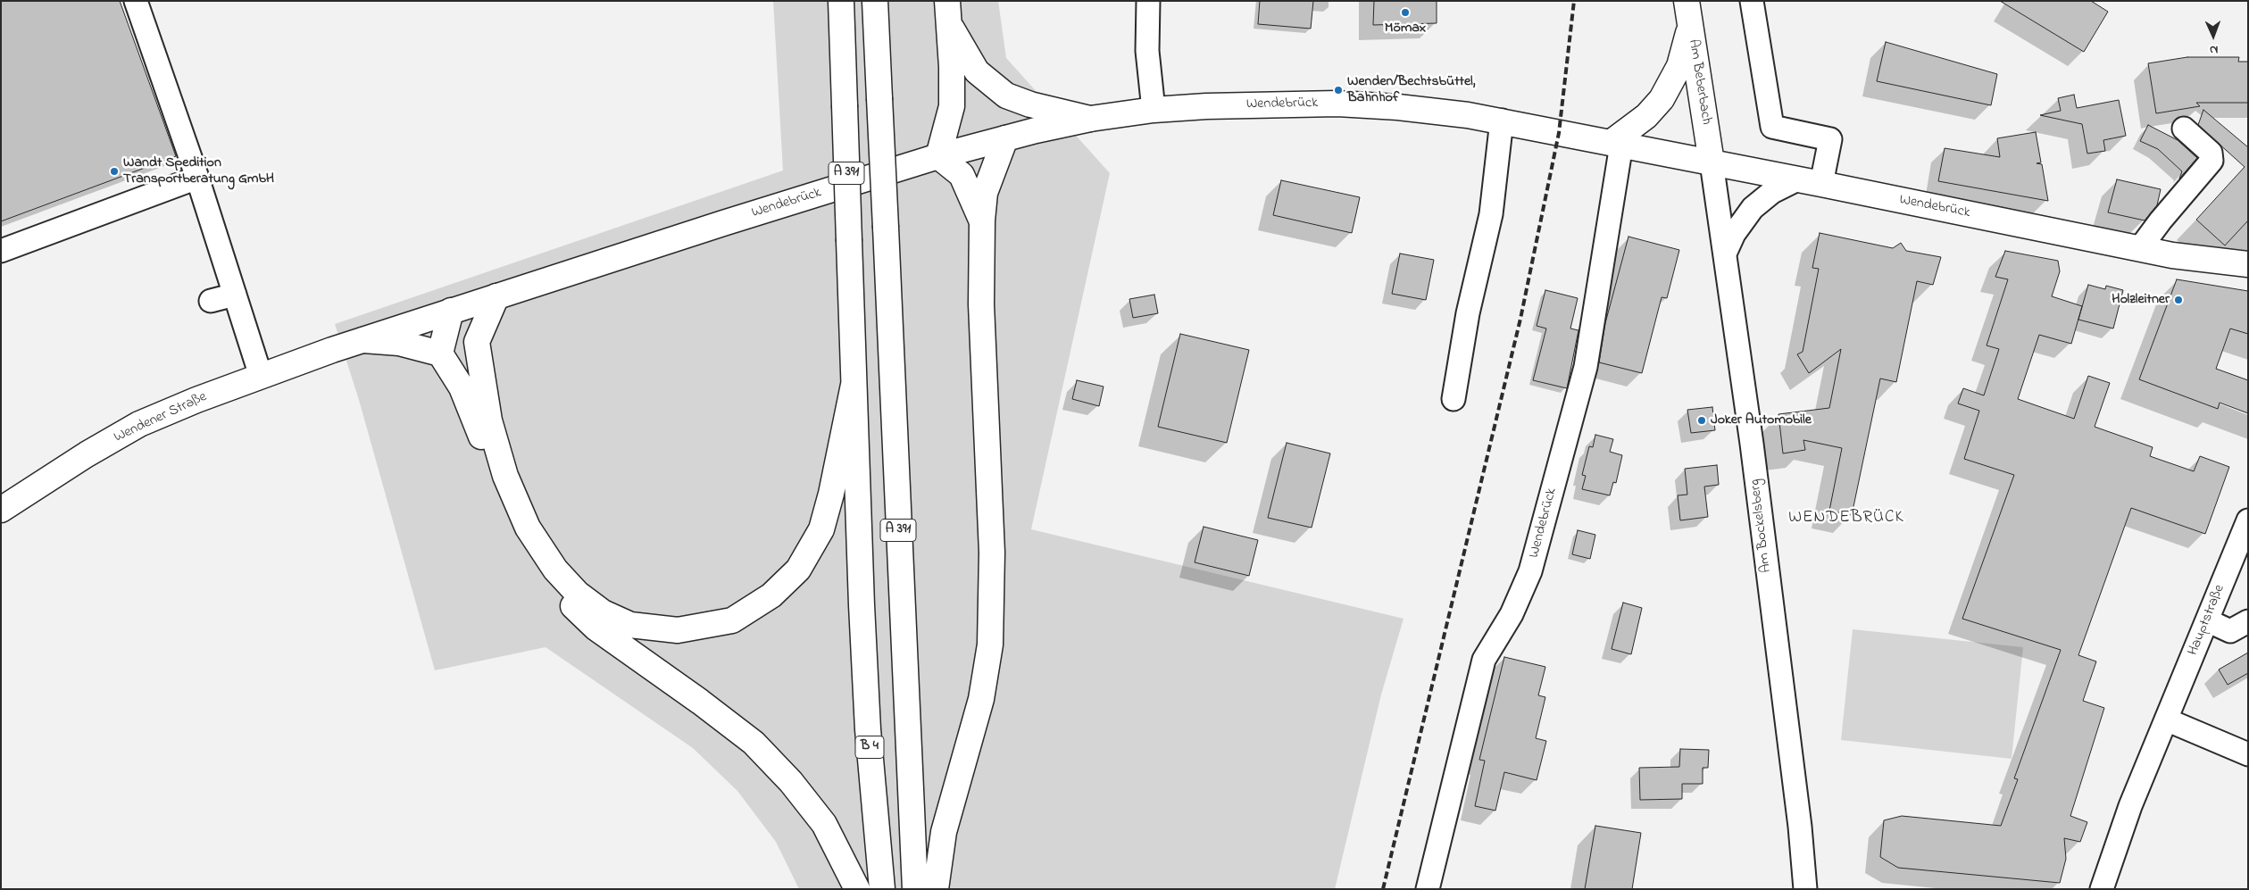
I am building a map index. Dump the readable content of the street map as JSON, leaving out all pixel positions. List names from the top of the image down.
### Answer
{
  "streets": {
    "main road": [
      "Am Beberbach",
      "Wendebrück",
      "A 391",
      "Wendener Straße",
      "B 4"
    ],
    "street": ["Am Bockelsberg", "Hauptstraße"]
  },
  "crossings": [
    ["Am Beberbach", "Wendebrück"],
    ["Am Beberbach", "Am Bockelsberg"],
    ["Wendebrück", "Wendener Straße"],
    ["Wendebrück", "Am Bockelsberg"],
    ["A 391", "B 4"]
  ],
  "districts": ["WENDEBRÜCK"],
  "places": [
    "Mömax",
    "Wenden/Bechtsbüttel, Bahnhof",
    "Wandt Spedition Transportberatung GmbH",
    "Holzleitner",
    "Joker Automobile"
  ],
  "north": "bottom"
}
